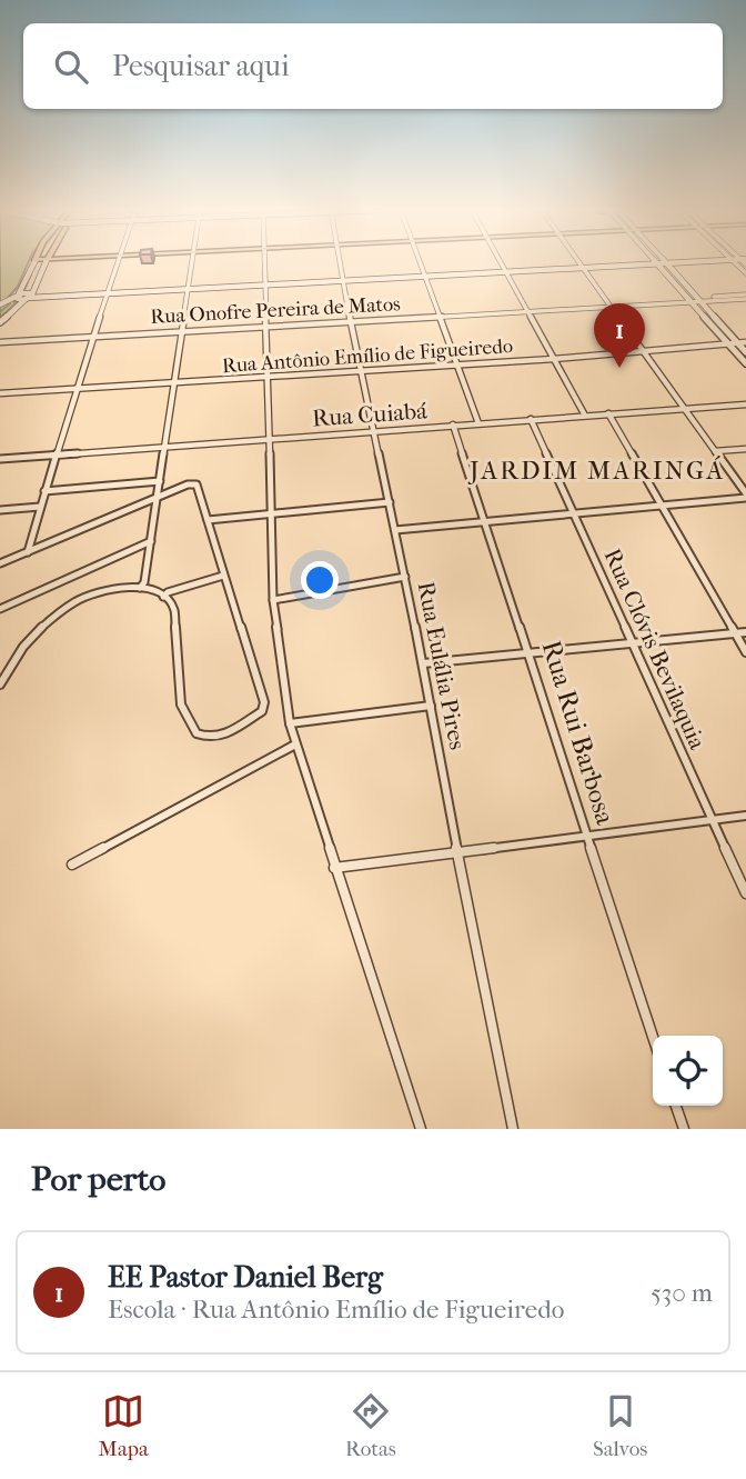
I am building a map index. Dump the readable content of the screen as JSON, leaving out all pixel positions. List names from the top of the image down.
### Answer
{
  "streets": {
    "street": [
      "Rua Onofre Pereira de Matos",
      "Rua Antônio Emílio de Figueiredo",
      "Rua Cuiabá",
      "Rua Clóvis Bevilaquia",
      "Rua Eulália Pires",
      "Rua Rui Barbosa"
    ]
  },
  "crossings": [
    ["Rua Onofre Pereira de Matos", "Rua Eulália Pires"],
    ["Rua Antônio Emílio de Figueiredo", "Rua Eulália Pires"],
    ["Rua Cuiabá", "Rua Clóvis Bevilaquia"],
    ["Rua Cuiabá", "Rua Eulália Pires"],
    ["Rua Cuiabá", "Rua Rui Barbosa"]
  ],
  "districts": ["JARDIM MARINGÁ"],
  "page": {
    "search": "Pesquisar aqui",
    "pins": "1",
    "heading": "Por perto",
    "list": [
      {
        "mark": "1",
        "name": "EE Pastor Daniel Berg",
        "note": "Escola · Rua Antônio Emílio de Figueiredo",
        "value": "530 m"
      }
    ],
    "nav": ["Mapa", "Rotas", "Salvos"]
  }
}
